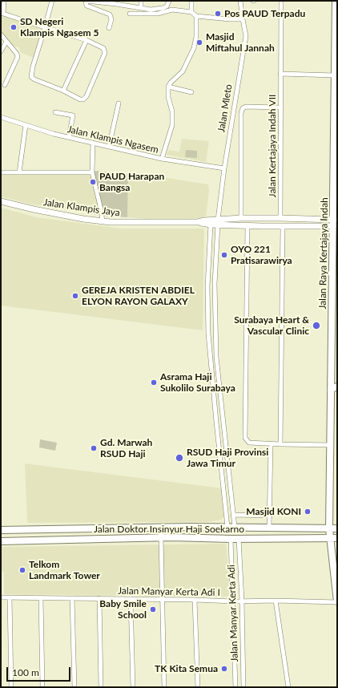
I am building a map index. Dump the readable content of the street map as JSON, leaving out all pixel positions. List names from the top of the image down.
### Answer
{
  "streets": {
    "main road": ["Jalan Klampis Jaya", "Jalan Raya Kertajaya Indah", "Jalan Doktor Insinyur Haji Soekarno"],
    "street": [
      "Jalan Mleto",
      "Jalan Klampis Ngasem",
      "Jalan Kertajaya Indah VII",
      "Jalan Manyar Kerta Adi I",
      "Jalan Manyar Kerta Adi"
    ]
  },
  "crossings": [
    ["Jalan Mleto", "Jalan Klampis Ngasem"],
    ["Jalan Mleto", "Jalan Klampis Jaya"],
    ["Jalan Raya Kertajaya Indah", "Jalan Doktor Insinyur Haji Soekarno"],
    ["Jalan Raya Kertajaya Indah", "Jalan Manyar Kerta Adi I"],
    ["Jalan Doktor Insinyur Haji Soekarno", "Jalan Manyar Kerta Adi"],
    ["Jalan Manyar Kerta Adi I", "Jalan Manyar Kerta Adi"]
  ],
  "places": [
    "Pos PAUD Terpadu",
    "SD Negeri Klampis Ngasem 5",
    "Masjid Miftahul Jannah",
    "PAUD Harapan Bangsa",
    "OYO 221 Pratisarawirya",
    "GEREJA KRISTEN ABDIEL ELYON RAYON GALAXY",
    "Surabaya Heart & Vascular Clinic",
    "Asrama Haji Sukolilo Surabaya",
    "Gd. Marwah RSUD Haji",
    "RSUD Haji Provinsi Jawa Timur",
    "Masjid KONI",
    "Telkom Landmark Tower",
    "Baby Smile School",
    "TK Kita Semua"
  ],
  "scale_bar": "100 m"
}
